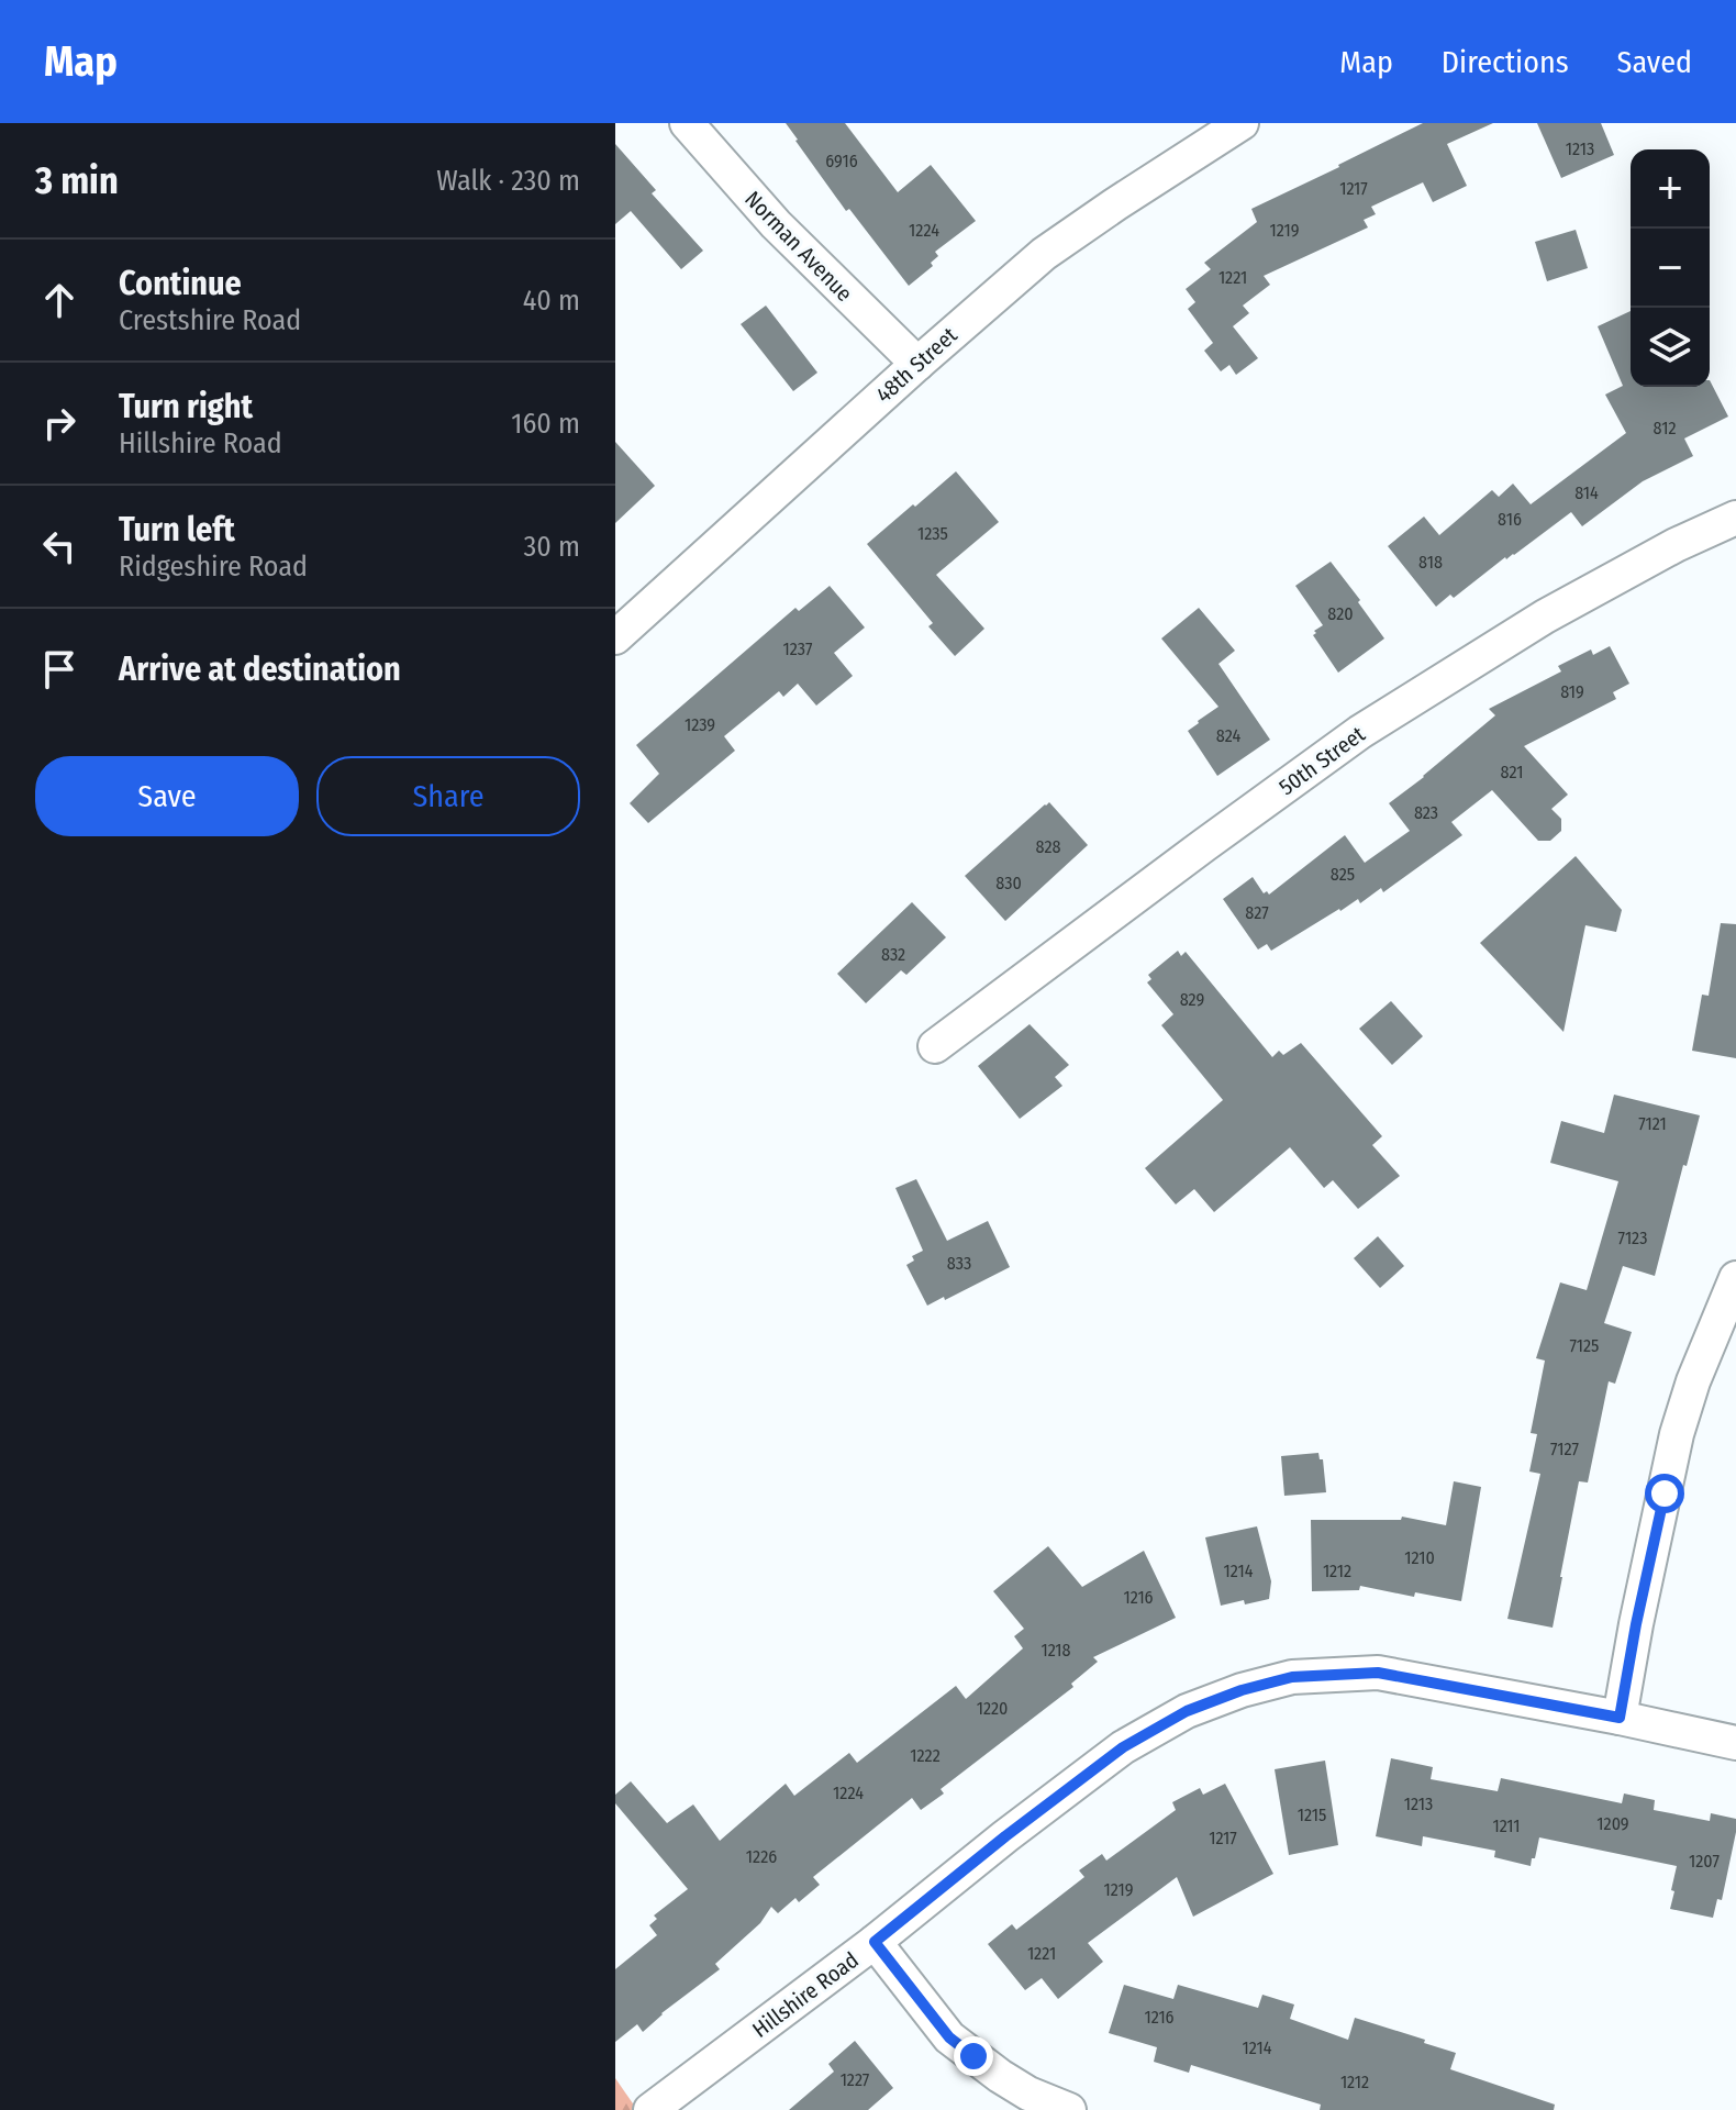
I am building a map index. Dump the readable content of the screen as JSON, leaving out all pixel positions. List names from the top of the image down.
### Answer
{
  "streets": {
    "street": [
      "Norman Avenue",
      "48th Street",
      "50th Street",
      "Hillshire Road"
    ]
  },
  "crossings": [
    ["Norman Avenue", "48th Street"]
  ],
  "house_numbers": [
    "1213",
    "6916",
    "1217",
    "1224",
    "1219",
    "1221",
    "812",
    "814",
    "816",
    "1235",
    "818",
    "820",
    "1237",
    "819",
    "1239",
    "824",
    "821",
    "823",
    "828",
    "825",
    "830",
    "827",
    "832",
    "829",
    "7121",
    "7123",
    "833",
    "7125",
    "7127",
    "1210",
    "1214",
    "1212",
    "1216",
    "1218",
    "1220",
    "1222",
    "1224",
    "1213",
    "1215",
    "1209",
    "1211",
    "1217",
    "1226",
    "1207",
    "1219",
    "1221",
    "1216",
    "1214",
    "1227",
    "1212"
  ],
  "page": {
    "header": "Map",
    "nav": ["Map", "Directions", "Saved"],
    "heading": ["3 min", "Walk · 230 m"],
    "map_buttons": ["+", "−"],
    "list": [
      ["Continue", "Crestshire Road", "40 m"],
      ["Turn right", "Hillshire Road", "160 m"],
      ["Turn left", "Ridgeshire Road", "30 m"],
      "Arrive at destination"
    ],
    "buttons": ["Save", "Share"]
  }
}
